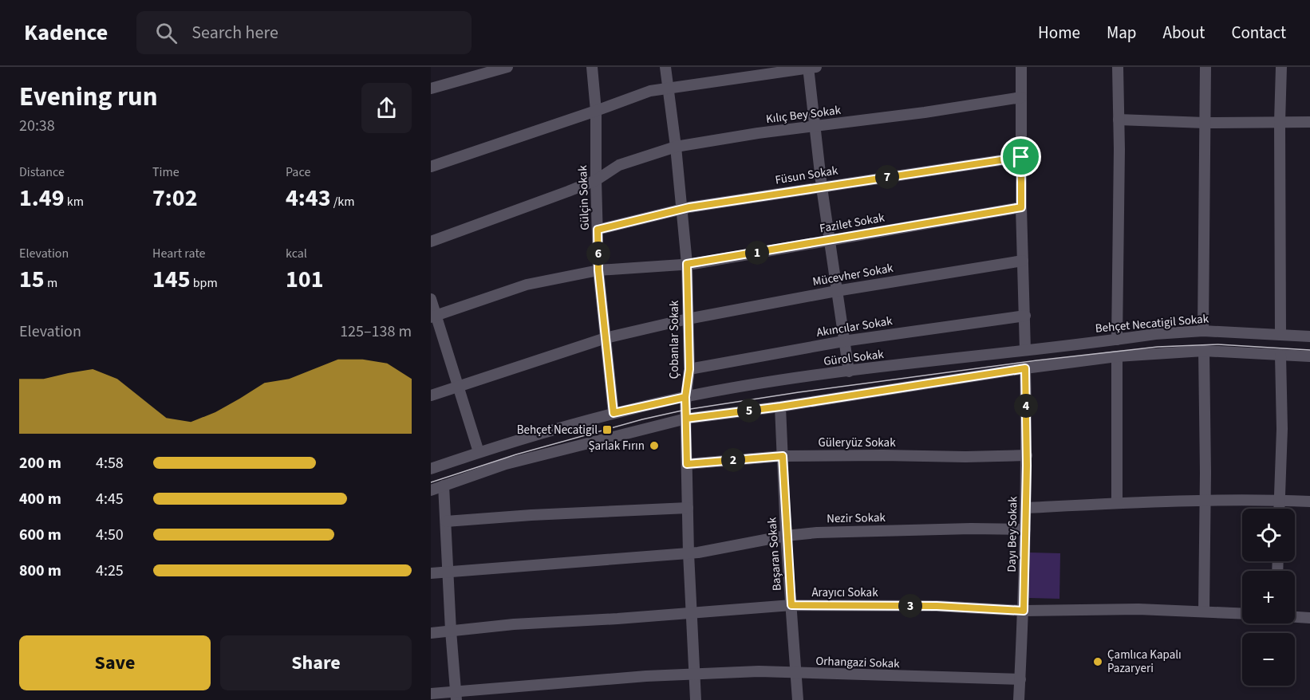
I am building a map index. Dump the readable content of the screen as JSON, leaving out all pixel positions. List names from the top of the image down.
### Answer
{
  "streets": {
    "street": [
      "Kılıç Bey Sokak",
      "Füsun Sokak",
      "Gülçin Sokak",
      "Fazilet Sokak",
      "Mücevher Sokak",
      "Behçet Necatigil Sokak",
      "Akıncılar Sokak",
      "Çobanlar Sokak",
      "Gürol Sokak",
      "Güleryüz Sokak",
      "Nezir Sokak",
      "Dayı Bey Sokak",
      "Başaran Sokak",
      "Arayıcı Sokak",
      "Orhangazi Sokak"
    ]
  },
  "crossings": [
    ["Kılıç Bey Sokak", "Gülçin Sokak"],
    ["Kılıç Bey Sokak", "Çobanlar Sokak"],
    ["Füsun Sokak", "Gülçin Sokak"],
    ["Füsun Sokak", "Çobanlar Sokak"],
    ["Gülçin Sokak", "Fazilet Sokak"],
    ["Gülçin Sokak", "Mücevher Sokak"],
    ["Gülçin Sokak", "Gürol Sokak"],
    ["Fazilet Sokak", "Çobanlar Sokak"],
    ["Mücevher Sokak", "Çobanlar Sokak"],
    ["Behçet Necatigil Sokak", "Gürol Sokak"],
    ["Akıncılar Sokak", "Çobanlar Sokak"],
    ["Çobanlar Sokak", "Gürol Sokak"],
    ["Çobanlar Sokak", "Güleryüz Sokak"],
    ["Çobanlar Sokak", "Nezir Sokak"],
    ["Çobanlar Sokak", "Arayıcı Sokak"],
    ["Çobanlar Sokak", "Orhangazi Sokak"],
    ["Güleryüz Sokak", "Dayı Bey Sokak"],
    ["Güleryüz Sokak", "Başaran Sokak"],
    ["Nezir Sokak", "Dayı Bey Sokak"],
    ["Nezir Sokak", "Başaran Sokak"],
    ["Dayı Bey Sokak", "Arayıcı Sokak"],
    ["Dayı Bey Sokak", "Orhangazi Sokak"],
    ["Başaran Sokak", "Arayıcı Sokak"],
    ["Başaran Sokak", "Orhangazi Sokak"]
  ],
  "places": {
    "transit": ["Behçet Necatigil"],
    "other": ["Şarlak Fırın", "Çamlıca Kapalı Pazaryeri"]
  },
  "page": {
    "header": "Kadence",
    "search": "Search here",
    "nav": [
      "Home",
      "Map",
      "About",
      "Contact"
    ],
    "heading": ["Evening run", "20:38"],
    "stats": [
      ["Distance", "1.49 km"],
      ["Time", "7:02"],
      ["Pace", "4:43 /km"],
      ["Elevation", "15 m"],
      ["Heart rate", "145 bpm"],
      ["kcal", "101"]
    ],
    "pins": [
      "7",
      "1",
      "6",
      "4",
      "5",
      "2",
      "3"
    ],
    "chart": ["Elevation", "125–138 m"],
    "list": [
      {
        "name": "200 m",
        "note": "4:58"
      },
      {
        "name": "400 m",
        "note": "4:45"
      },
      {
        "name": "600 m",
        "note": "4:50"
      },
      {
        "name": "800 m",
        "note": "4:25"
      }
    ],
    "map_buttons": ["+", "−"],
    "buttons": ["Save", "Share"]
  }
}
